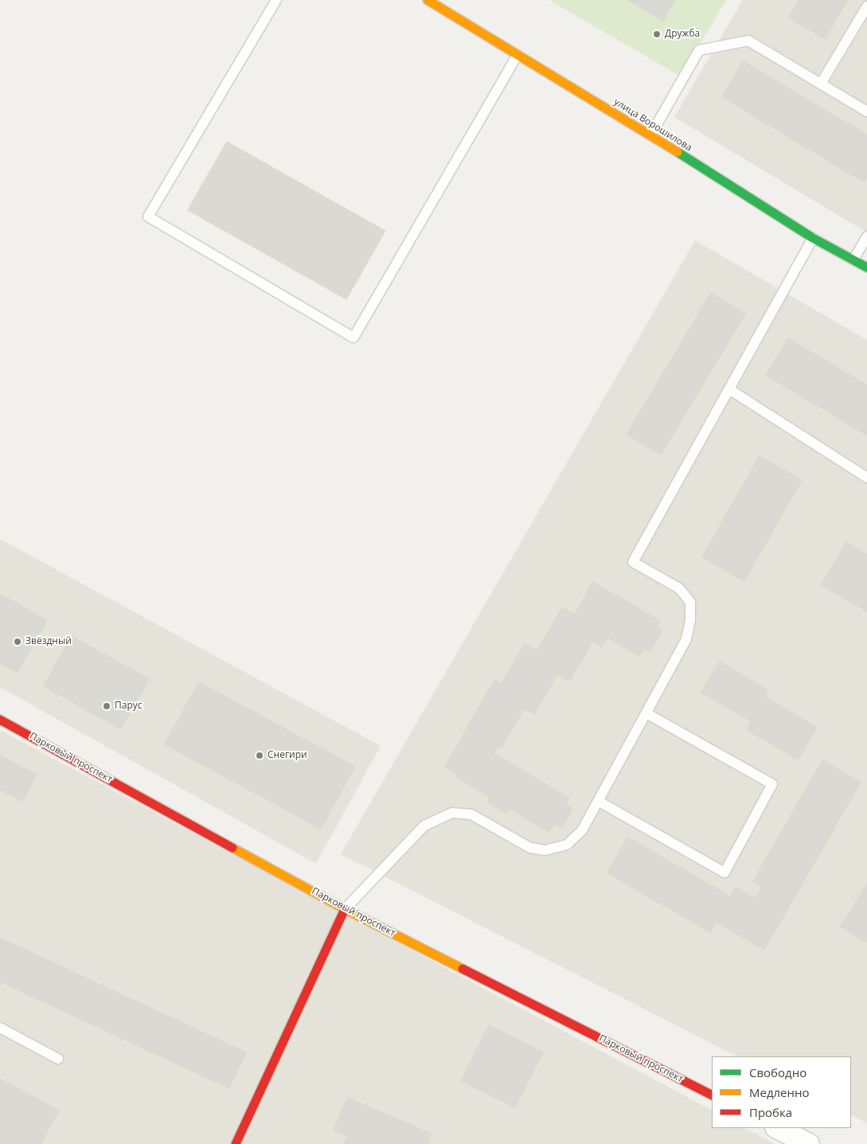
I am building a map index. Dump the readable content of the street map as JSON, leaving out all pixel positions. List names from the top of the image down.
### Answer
{
  "streets": {
    "street": ["улица Ворошилова", "Парковый проспект"]
  },
  "places": [
    "Дружба",
    "Звёздный",
    "Парус",
    "Снегири"
  ],
  "legend": ["Свободно", "Медленно", "Пробка"]
}
